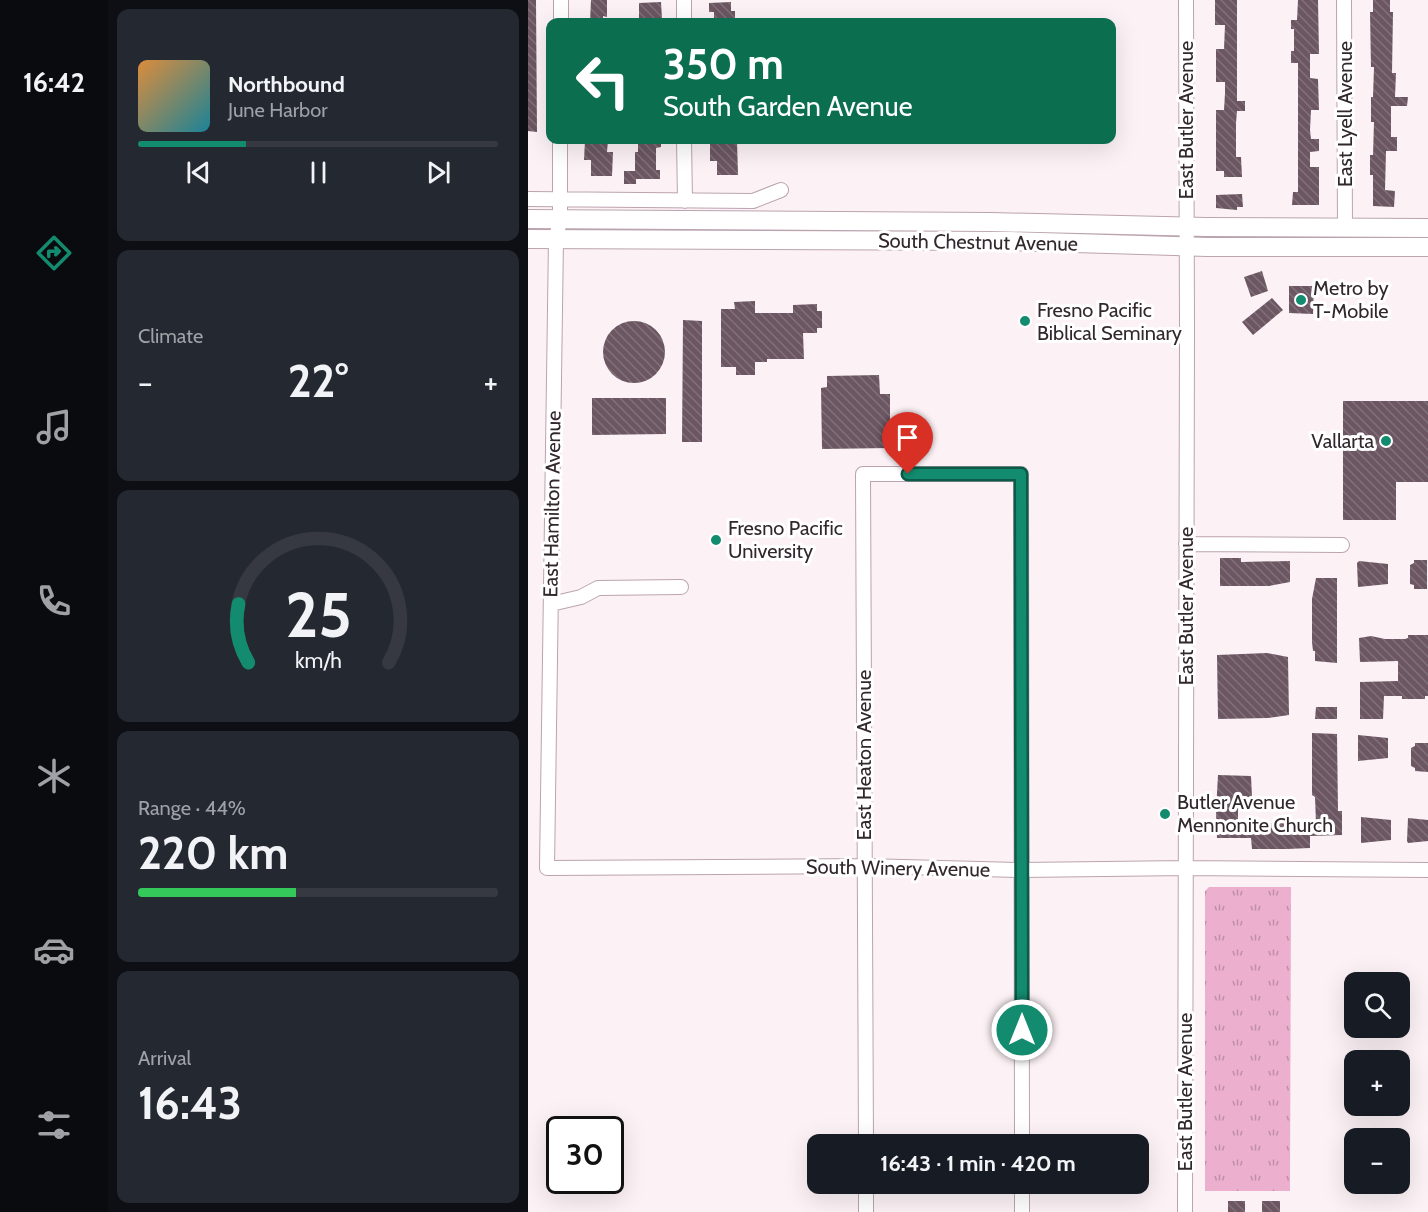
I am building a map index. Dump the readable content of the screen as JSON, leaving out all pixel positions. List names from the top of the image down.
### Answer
{
  "streets": {
    "main road": ["South Chestnut Avenue"],
    "street": [
      "East Lyell Avenue",
      "East Butler Avenue",
      "East Hamilton Avenue",
      "East Heaton Avenue",
      "South Winery Avenue"
    ]
  },
  "crossings": [
    ["East Lyell Avenue", "South Chestnut Avenue"],
    ["East Butler Avenue", "South Chestnut Avenue"],
    ["East Butler Avenue", "South Winery Avenue"],
    ["South Chestnut Avenue", "East Hamilton Avenue"],
    ["East Hamilton Avenue", "South Winery Avenue"],
    ["East Heaton Avenue", "South Winery Avenue"]
  ],
  "places": [
    "Metro by T-Mobile",
    "Fresno Pacific Biblical Seminary",
    "Vallarta",
    "Fresno Pacific University",
    "Butler Avenue Mennonite Church"
  ],
  "page": {
    "tabs": "16:42",
    "turn": ["350 m", "South Garden Avenue"],
    "song": ["Northbound", "June Harbor"],
    "tile": [
      "Climate",
      ["Range · 44%", "220 km"],
      ["Arrival", "16:43"]
    ],
    "heat": ["−", "22°", "+"],
    "map_buttons": ["+", "−"],
    "limit": "30",
    "trip": "16:43 · 1 min · 420 m",
    "gauge": ["25", "km/h"]
  }
}
